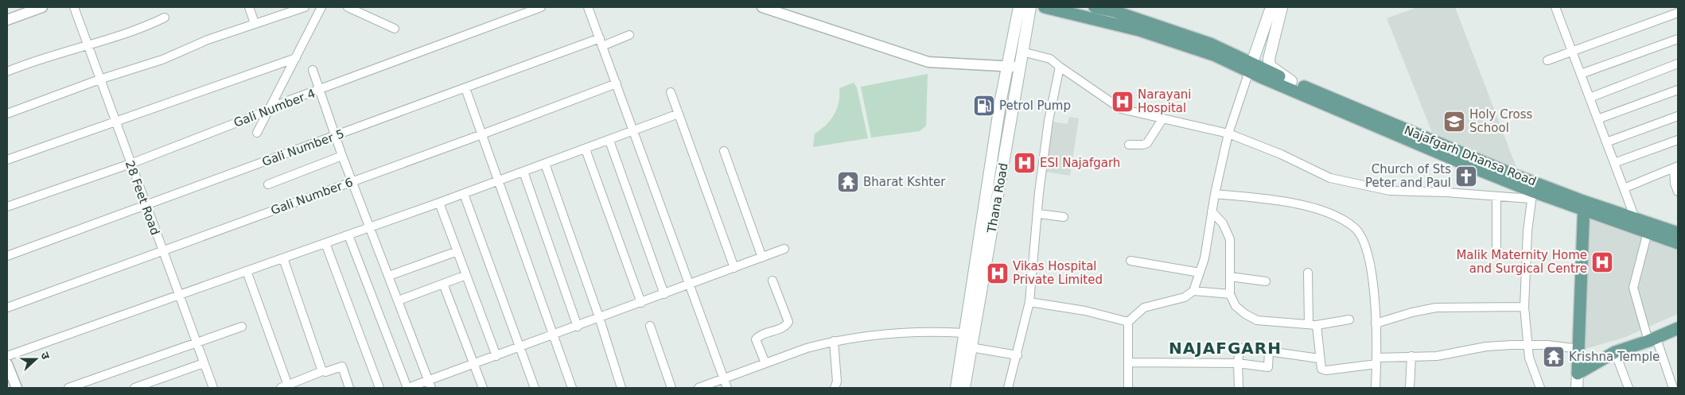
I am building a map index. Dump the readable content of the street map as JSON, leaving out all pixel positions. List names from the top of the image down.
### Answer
{
  "streets": {
    "main road": ["Najafgarh Dhansa Road", "Thana Road"],
    "street": [
      "Gali Number 4",
      "Gali Number 5",
      "Gali Number 6",
      "28 Feet Road"
    ]
  },
  "crossings": [
    ["Gali Number 4", "28 Feet Road"],
    ["Gali Number 5", "28 Feet Road"],
    ["Gali Number 6", "28 Feet Road"]
  ],
  "districts": ["NAJAFGARH"],
  "places": {
    "hospital": [
      "Narayani Hospital",
      "ESI Najafgarh",
      "Malik Maternity Home and Surgical Centre",
      "Vikas Hospital Private Limited"
    ],
    "fuel station": ["Petrol Pump"],
    "school or university": ["Holy Cross School"],
    "church": ["Church of Sts Peter and Paul"],
    "temple": ["Bharat Kshter", "Krishna Temple"]
  },
  "north": "right"
}
